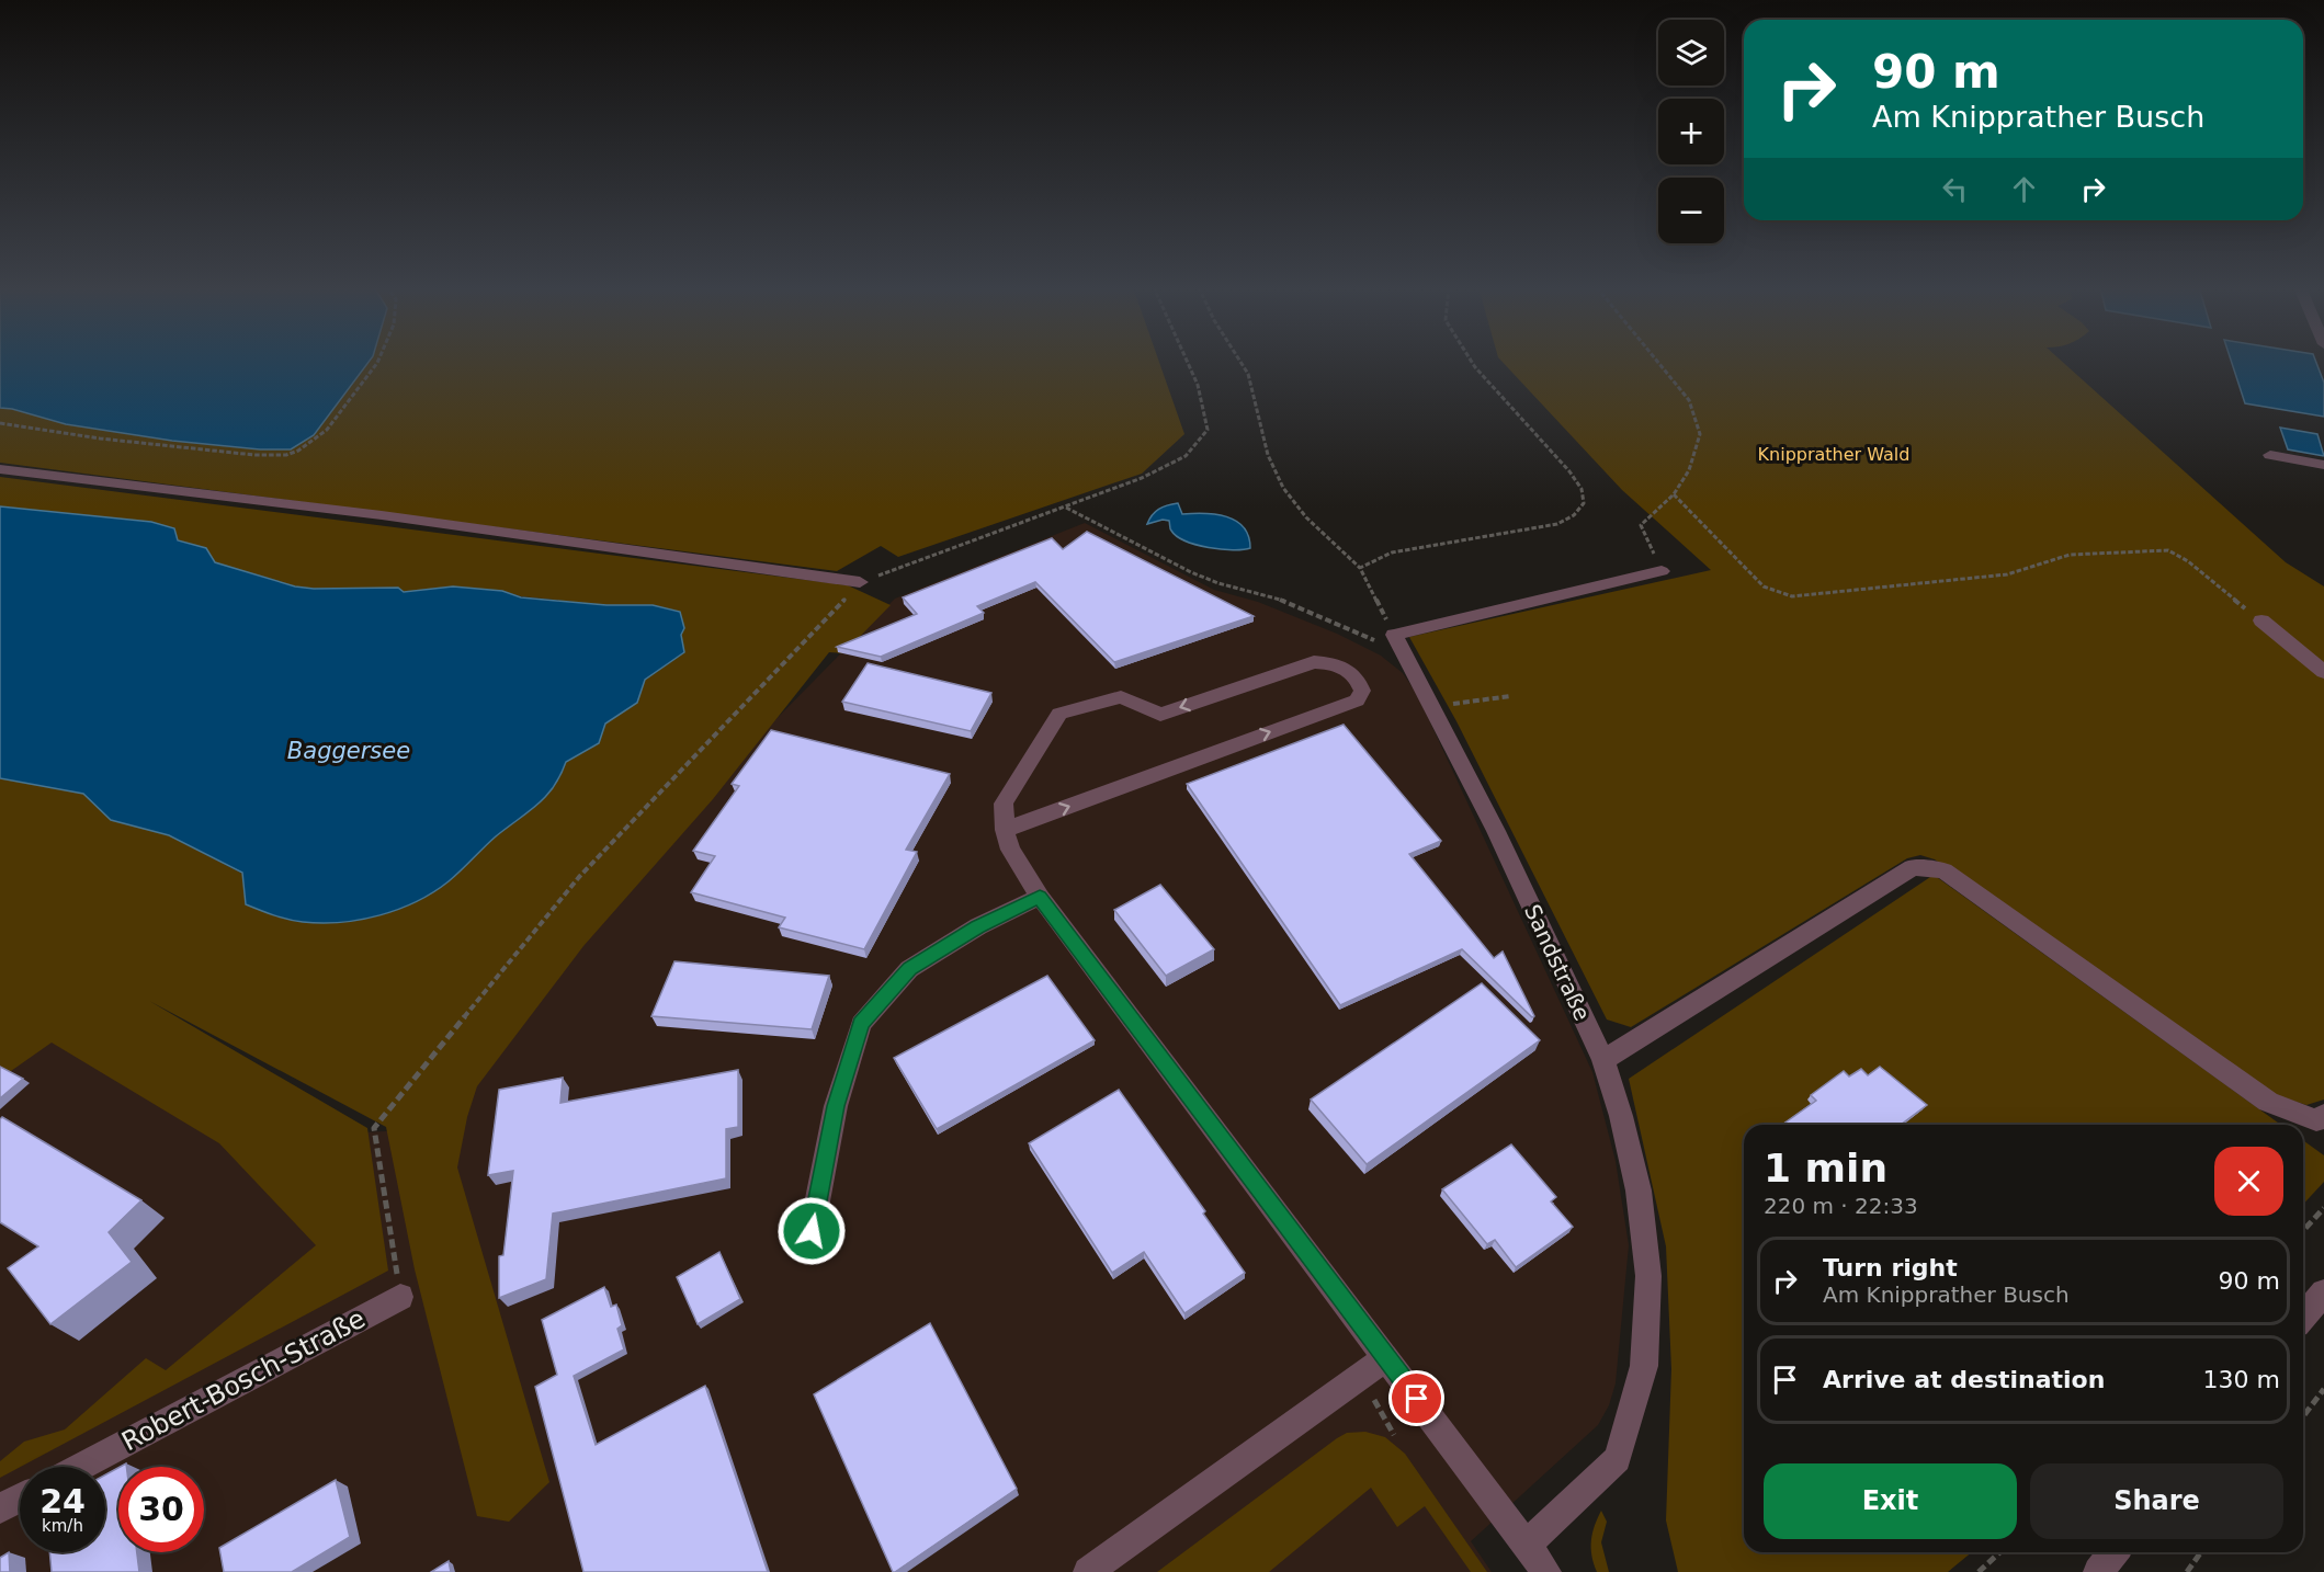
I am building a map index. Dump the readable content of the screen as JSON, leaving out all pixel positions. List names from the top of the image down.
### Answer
{
  "streets": {
    "street": ["Sandstraße", "Robert-Bosch-Straße"]
  },
  "water": ["Baggersee"],
  "parks": ["Knipprather Wald"],
  "page": {
    "map_buttons": ["+", "−"],
    "turn": ["90 m", "Am Knipprather Busch"],
    "heading": ["1 min", "220 m · 22:33"],
    "list": [
      {
        "name": "Turn right",
        "note": "Am Knipprather Busch",
        "value": "90 m"
      },
      {
        "name": "Arrive at destination",
        "value": "130 m"
      }
    ],
    "buttons": ["Exit", "Share"],
    "speed": "24 km/h",
    "limit": "30"
  }
}
